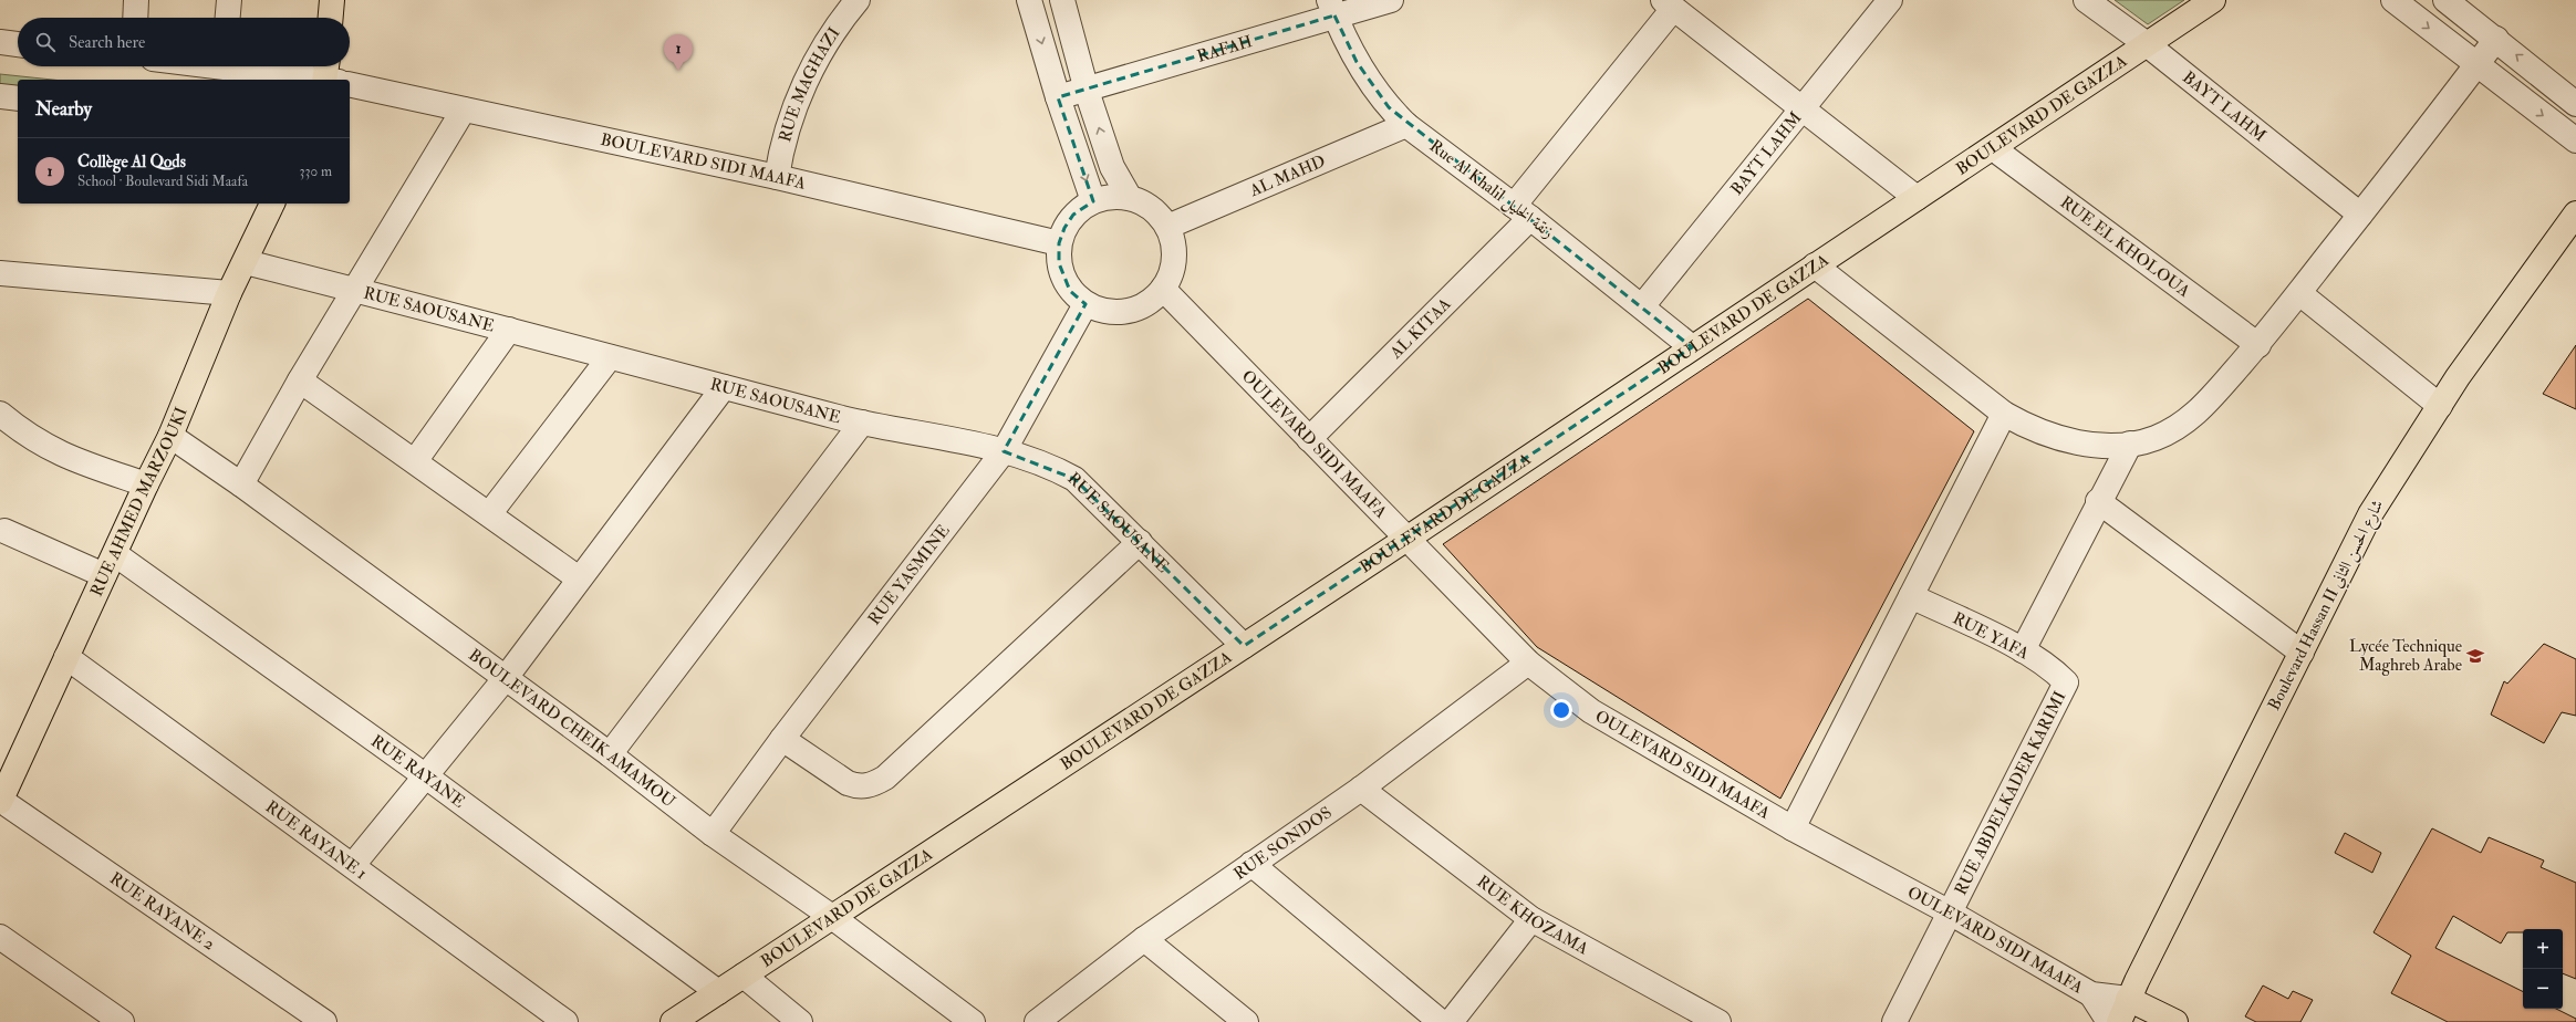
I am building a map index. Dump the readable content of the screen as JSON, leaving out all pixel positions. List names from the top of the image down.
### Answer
{
  "streets": {
    "main road": ["BOULEVARD DE GAZZA", "RUE AHMED MARZOUKI", "Boulevard Hassan II شارع الحسن الثاني"],
    "street": [
      "RAFAH",
      "RUE MAGHAZI",
      "BAYT LAHM",
      "BOULEVARD SIDI MAAFA",
      "AL MAHD",
      "Rue Al Khalil زنقة الخليل",
      "RUE EL KHOLOUA",
      "RUE SAOUSANE",
      "AL KITAA",
      "OULEVARD SIDI MAAFA",
      "RUE YASMINE",
      "RUE YAFA",
      "BOULEVARD CHEIK AMAMOU",
      "RUE RAYANE",
      "RUE ABDELKADER KARIMI",
      "RUE RAYANE 1",
      "RUE SONDOS",
      "RUE RAYANE 2",
      "RUE KHOZAMA"
    ]
  },
  "crossings": [
    ["RAFAH", "Rue Al Khalil زنقة الخليل"],
    ["RUE MAGHAZI", "BOULEVARD SIDI MAAFA"],
    ["BAYT LAHM", "BOULEVARD DE GAZZA"],
    ["BAYT LAHM", "Rue Al Khalil زنقة الخليل"],
    ["BOULEVARD DE GAZZA", "Rue Al Khalil زنقة الخليل"],
    ["BOULEVARD DE GAZZA", "RUE EL KHOLOUA"],
    ["BOULEVARD DE GAZZA", "RUE SAOUSANE"],
    ["BOULEVARD DE GAZZA", "OULEVARD SIDI MAAFA"],
    ["BOULEVARD DE GAZZA", "BOULEVARD CHEIK AMAMOU"],
    ["BOULEVARD DE GAZZA", "RUE RAYANE"],
    ["BOULEVARD SIDI MAAFA", "AL MAHD"],
    ["BOULEVARD SIDI MAAFA", "OULEVARD SIDI MAAFA"],
    ["BOULEVARD SIDI MAAFA", "RUE YASMINE"],
    ["AL MAHD", "Rue Al Khalil زنقة الخليل"],
    ["AL MAHD", "OULEVARD SIDI MAAFA"],
    ["AL MAHD", "RUE YASMINE"],
    ["Rue Al Khalil زنقة الخليل", "AL KITAA"],
    ["RUE SAOUSANE", "RUE AHMED MARZOUKI"],
    ["RUE SAOUSANE", "RUE YASMINE"],
    ["AL KITAA", "OULEVARD SIDI MAAFA"],
    ["OULEVARD SIDI MAAFA", "RUE YASMINE"],
    ["OULEVARD SIDI MAAFA", "RUE ABDELKADER KARIMI"],
    ["OULEVARD SIDI MAAFA", "RUE SONDOS"],
    ["RUE AHMED MARZOUKI", "BOULEVARD CHEIK AMAMOU"],
    ["RUE AHMED MARZOUKI", "RUE RAYANE"],
    ["RUE AHMED MARZOUKI", "RUE RAYANE 1"],
    ["RUE AHMED MARZOUKI", "RUE RAYANE 2"],
    ["RUE YASMINE", "BOULEVARD CHEIK AMAMOU"],
    ["RUE YAFA", "RUE ABDELKADER KARIMI"],
    ["RUE SONDOS", "RUE KHOZAMA"]
  ],
  "places": {
    "school or university": ["Lycée Technique Maghreb Arabe"]
  },
  "page": {
    "search": "Search here",
    "pins": "1",
    "heading": "Nearby",
    "list": [
      {
        "mark": "1",
        "name": "Collège Al Qods",
        "note": "School · Boulevard Sidi Maafa",
        "value": "330 m"
      }
    ],
    "map_buttons": ["+", "−"]
  }
}
